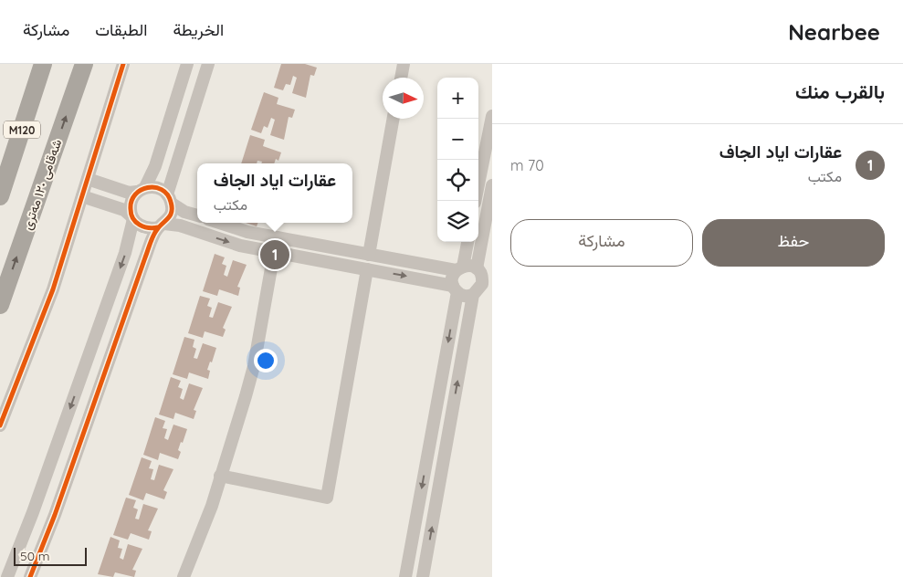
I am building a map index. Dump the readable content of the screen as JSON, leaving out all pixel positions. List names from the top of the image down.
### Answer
{
  "streets": {
    "highway": ["M120", "شەقامی ١٢٠ مەتری"]
  },
  "scale_bar": "50 m",
  "north": "right",
  "page": {
    "header": "Nearbee",
    "nav": ["الخريطة", "الطبقات", "مشاركة"],
    "heading": "بالقرب منك",
    "map_buttons": ["+", "−"],
    "list": [
      {
        "mark": "1",
        "name": "عقارات اياد الجاف",
        "note": "مكتب",
        "value": "70 m"
      }
    ],
    "popup": ["عقارات اياد الجاف", "مكتب"],
    "buttons": ["حفظ", "مشاركة"],
    "pins": "1",
    "scale": "50 m"
  }
}
